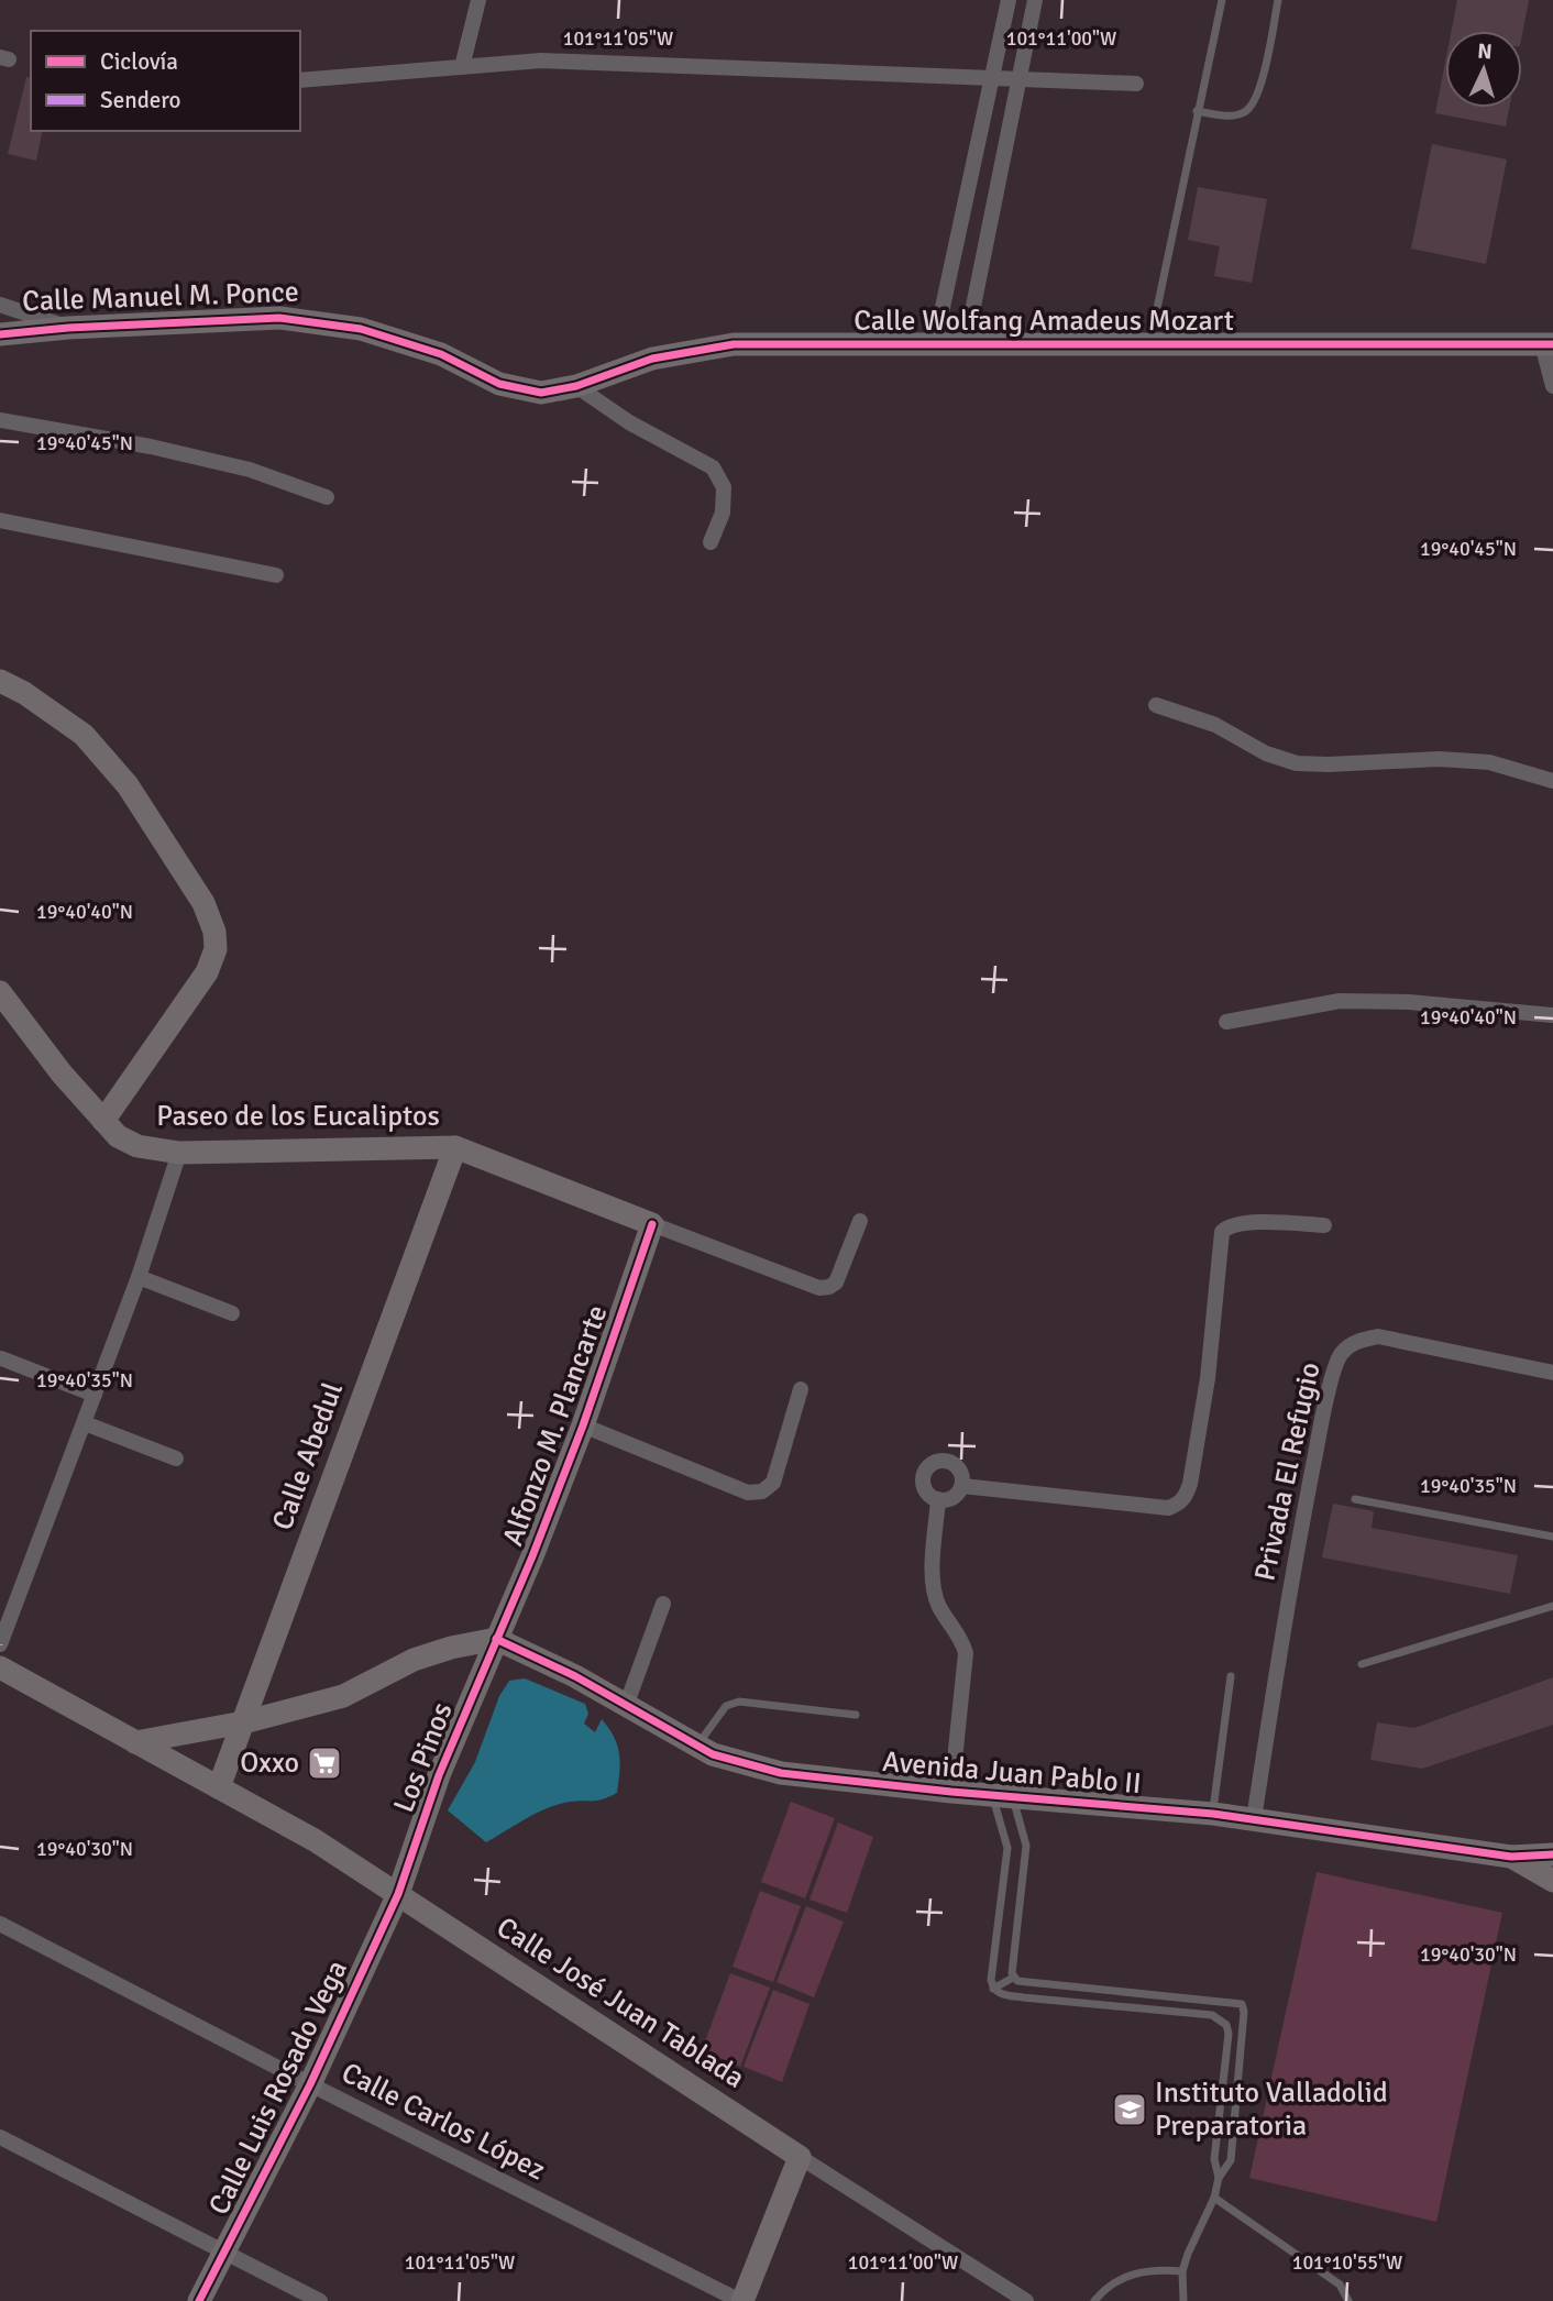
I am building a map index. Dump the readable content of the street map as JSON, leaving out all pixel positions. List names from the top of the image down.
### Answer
{
  "streets": {
    "street": [
      "Calle Manuel M. Ponce",
      "Calle Wolfang Amadeus Mozart",
      "Paseo de los Eucaliptos",
      "Alfonzo M. Plancarte",
      "Calle Abedul",
      "Privada El Refugio",
      "Los Pinos",
      "Avenida Juan Pablo II",
      "Calle José Juan Tablada",
      "Calle Luis Rosado Vega",
      "Calle Carlos López"
    ]
  },
  "crossings": [
    ["Calle Manuel M. Ponce", "Calle Wolfang Amadeus Mozart"],
    ["Paseo de los Eucaliptos", "Alfonzo M. Plancarte"],
    ["Paseo de los Eucaliptos", "Calle Abedul"],
    ["Alfonzo M. Plancarte", "Los Pinos"],
    ["Alfonzo M. Plancarte", "Avenida Juan Pablo II"],
    ["Calle Abedul", "Calle José Juan Tablada"],
    ["Privada El Refugio", "Avenida Juan Pablo II"],
    ["Los Pinos", "Avenida Juan Pablo II"],
    ["Los Pinos", "Calle José Juan Tablada"],
    ["Los Pinos", "Calle Luis Rosado Vega"],
    ["Calle José Juan Tablada", "Calle Luis Rosado Vega"],
    ["Calle Luis Rosado Vega", "Calle Carlos López"]
  ],
  "places": {
    "supermarket": ["Oxxo"],
    "school or university": ["Instituto Valladolid Preparatoria"]
  },
  "legend": ["Ciclovía", "Sendero"],
  "north": "top",
  "coordinates": [
    "101°11'05\"W",
    "101°11'00\"W",
    "19°40'45\"N",
    "19°40'40\"N",
    "19°40'35\"N",
    "19°40'30\"N",
    "101°10'55\"W"
  ]
}
